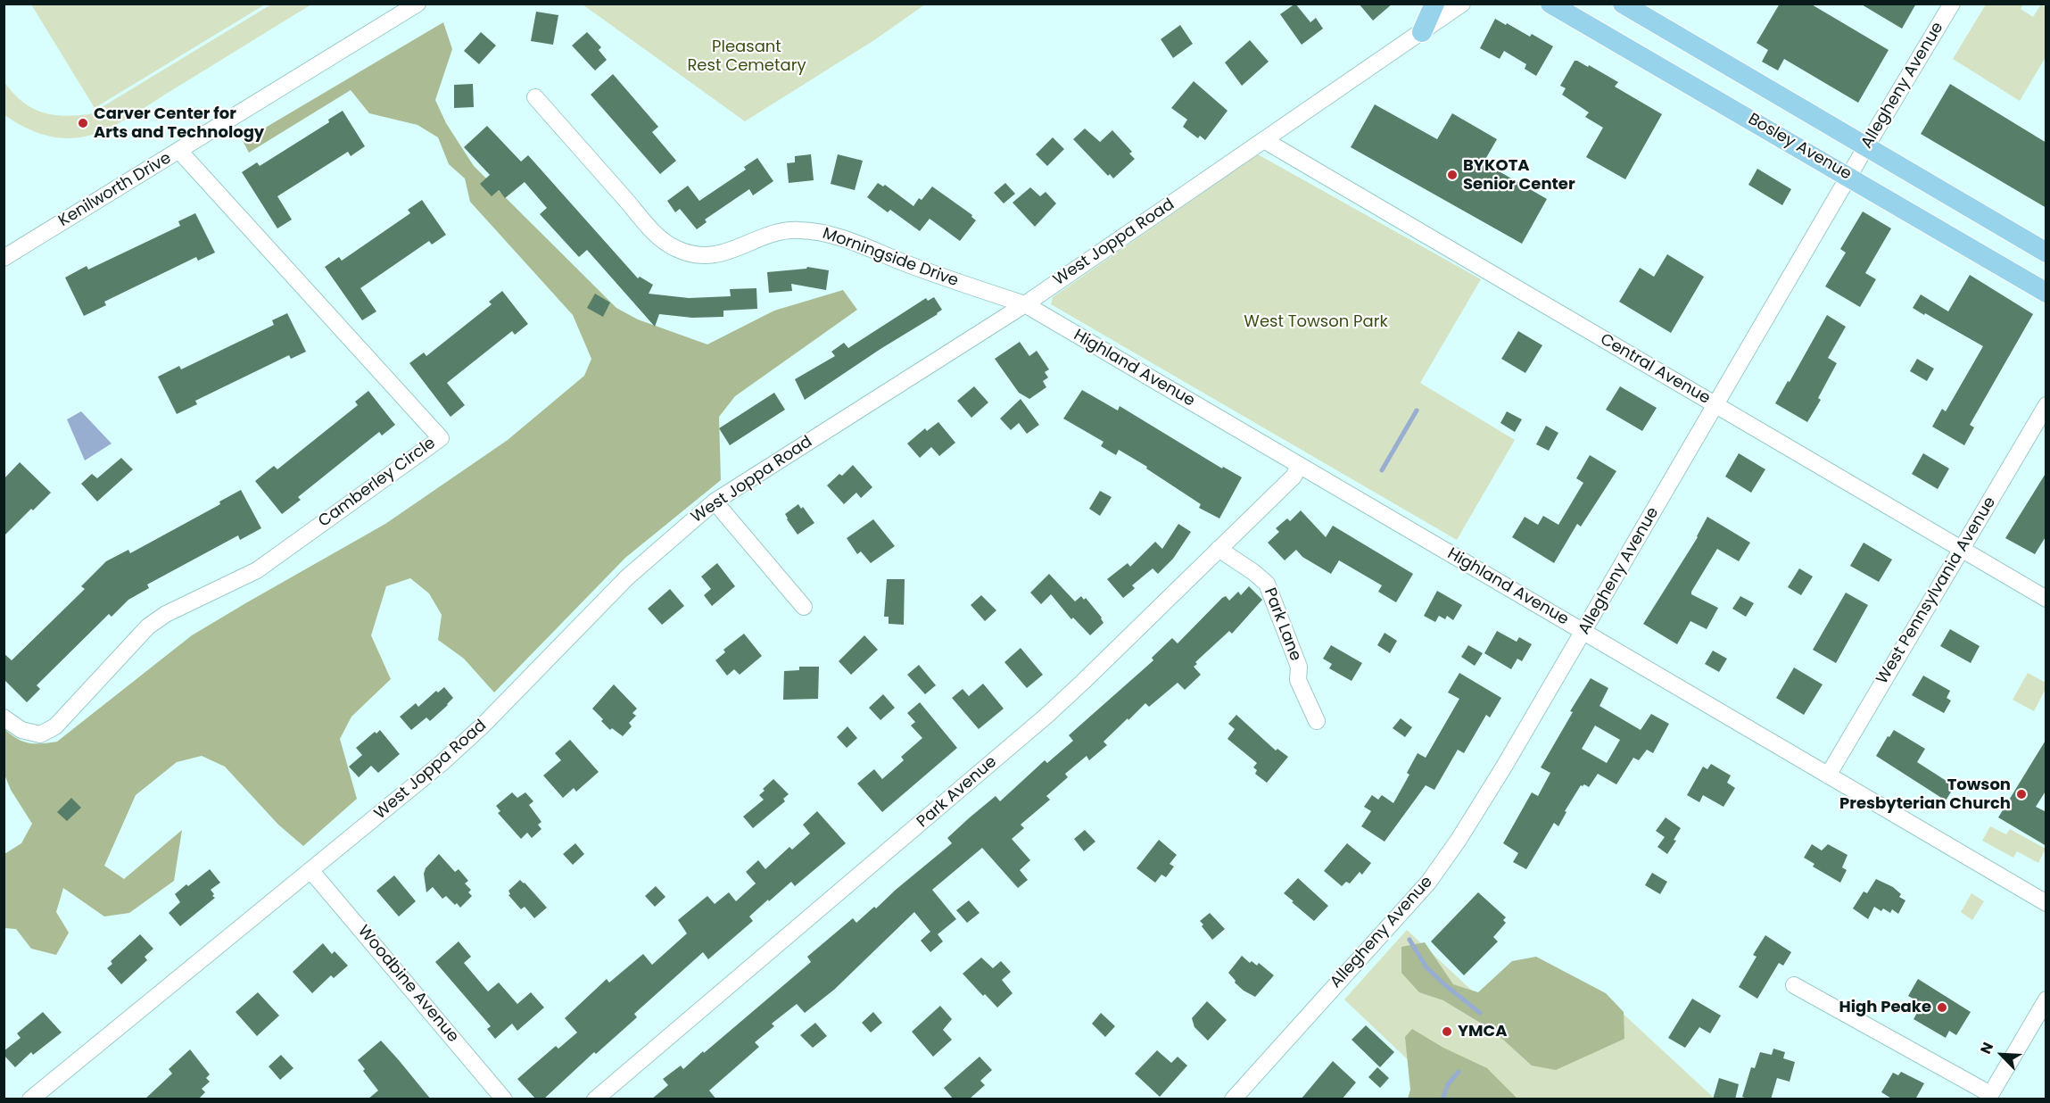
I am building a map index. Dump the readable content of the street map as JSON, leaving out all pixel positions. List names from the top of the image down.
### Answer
{
  "streets": {
    "main road": ["Bosley Avenue"],
    "street": [
      "Allegheny Avenue",
      "Kenilworth Drive",
      "West Joppa Road",
      "Morningside Drive",
      "Highland Avenue",
      "Central Avenue",
      "Camberley Circle",
      "West Pennsylvania Avenue",
      "Park Lane",
      "Park Avenue",
      "Woodbine Avenue"
    ]
  },
  "crossings": [
    ["Allegheny Avenue", "Bosley Avenue"],
    ["Allegheny Avenue", "Highland Avenue"],
    ["Allegheny Avenue", "Central Avenue"],
    ["Kenilworth Drive", "Camberley Circle"],
    ["West Joppa Road", "Morningside Drive"],
    ["West Joppa Road", "Highland Avenue"],
    ["West Joppa Road", "Central Avenue"],
    ["West Joppa Road", "Woodbine Avenue"],
    ["Morningside Drive", "Highland Avenue"],
    ["Highland Avenue", "West Pennsylvania Avenue"],
    ["Highland Avenue", "Park Avenue"],
    ["Central Avenue", "West Pennsylvania Avenue"],
    ["Park Lane", "Park Avenue"]
  ],
  "parks": ["Pleasant Rest Cemetary", "West Towson Park"],
  "places": [
    "Carver Center for Arts and Technology",
    "BYKOTA Senior Center",
    "Towson Presbyterian Church",
    "High Peake",
    "YMCA"
  ],
  "north": "top left"
}
